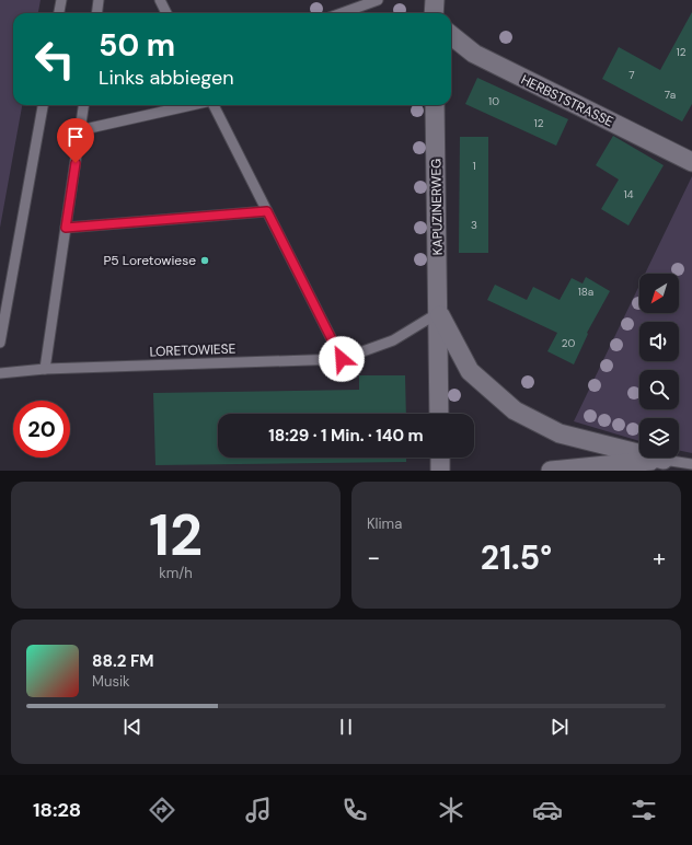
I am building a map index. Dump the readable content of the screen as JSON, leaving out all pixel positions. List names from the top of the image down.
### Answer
{
  "streets": {
    "street": ["HERBSTSTRASSE", "KAPUZINERWEG"],
    "lane": ["LORETOWIESE"]
  },
  "crossings": [
    ["KAPUZINERWEG", "LORETOWIESE"]
  ],
  "places": ["P5 Loretowiese"],
  "house_numbers": [
    "12",
    "7",
    "7a",
    "10",
    "12",
    "1",
    "14",
    "3",
    "18a",
    "20"
  ],
  "north": "bottom left",
  "page": {
    "turn": ["50 m", "Links abbiegen"],
    "limit": "20",
    "trip": "18:29 · 1 Min. · 140 m",
    "tile": [
      ["12", "km/h"],
      "Klima"
    ],
    "heat": ["−", "21.5°", "+"],
    "song": ["88.2 FM", "Musik"],
    "tabs": "18:28"
  }
}
